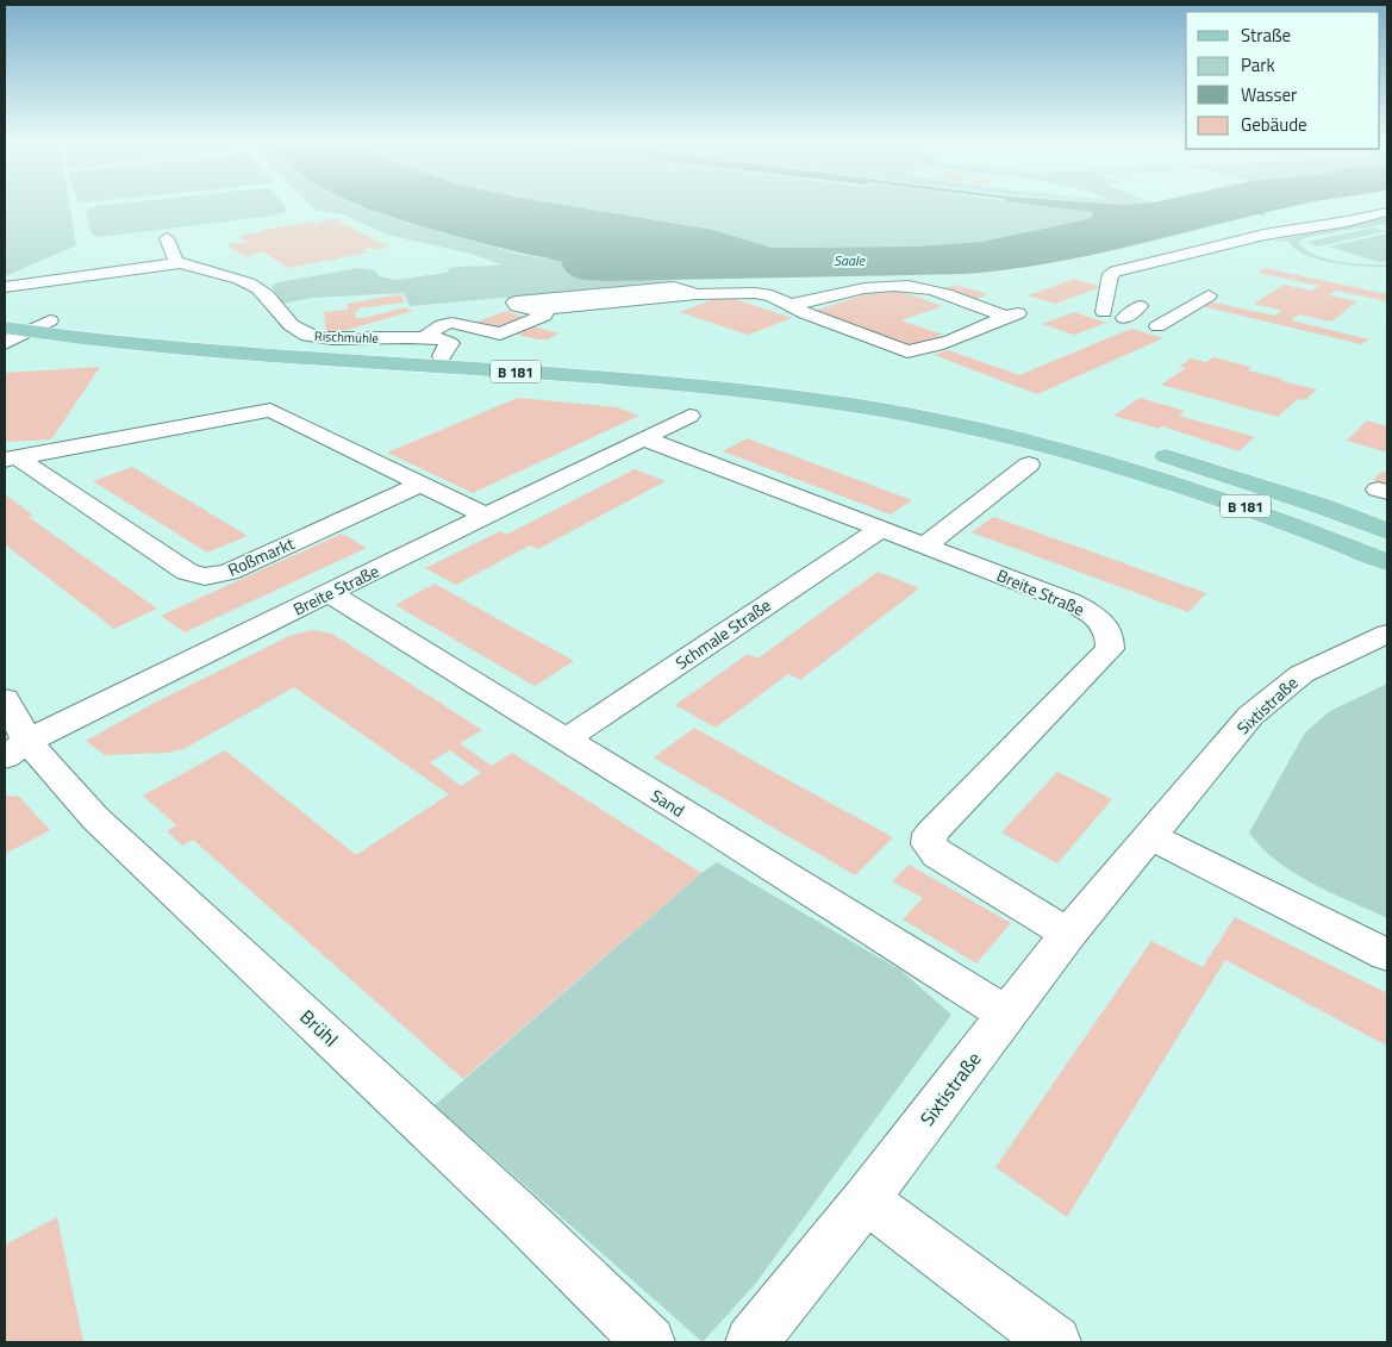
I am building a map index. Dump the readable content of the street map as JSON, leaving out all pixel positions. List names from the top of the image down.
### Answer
{
  "streets": {
    "main road": ["B 181"],
    "street": [
      "Rischmühle",
      "Roßmarkt",
      "Breite Straße",
      "Schmale Straße",
      "Sixtistraße",
      "Sand",
      "Brühl"
    ]
  },
  "crossings": [
    ["Rischmühle", "B 181"],
    ["Roßmarkt", "Breite Straße"],
    ["Breite Straße", "Schmale Straße"],
    ["Breite Straße", "Sixtistraße"],
    ["Breite Straße", "Sand"],
    ["Breite Straße", "Brühl"],
    ["Schmale Straße", "Sand"],
    ["Sixtistraße", "Sand"]
  ],
  "water": ["Saale"],
  "legend": [
    "Straße",
    "Park",
    "Wasser",
    "Gebäude"
  ]
}
